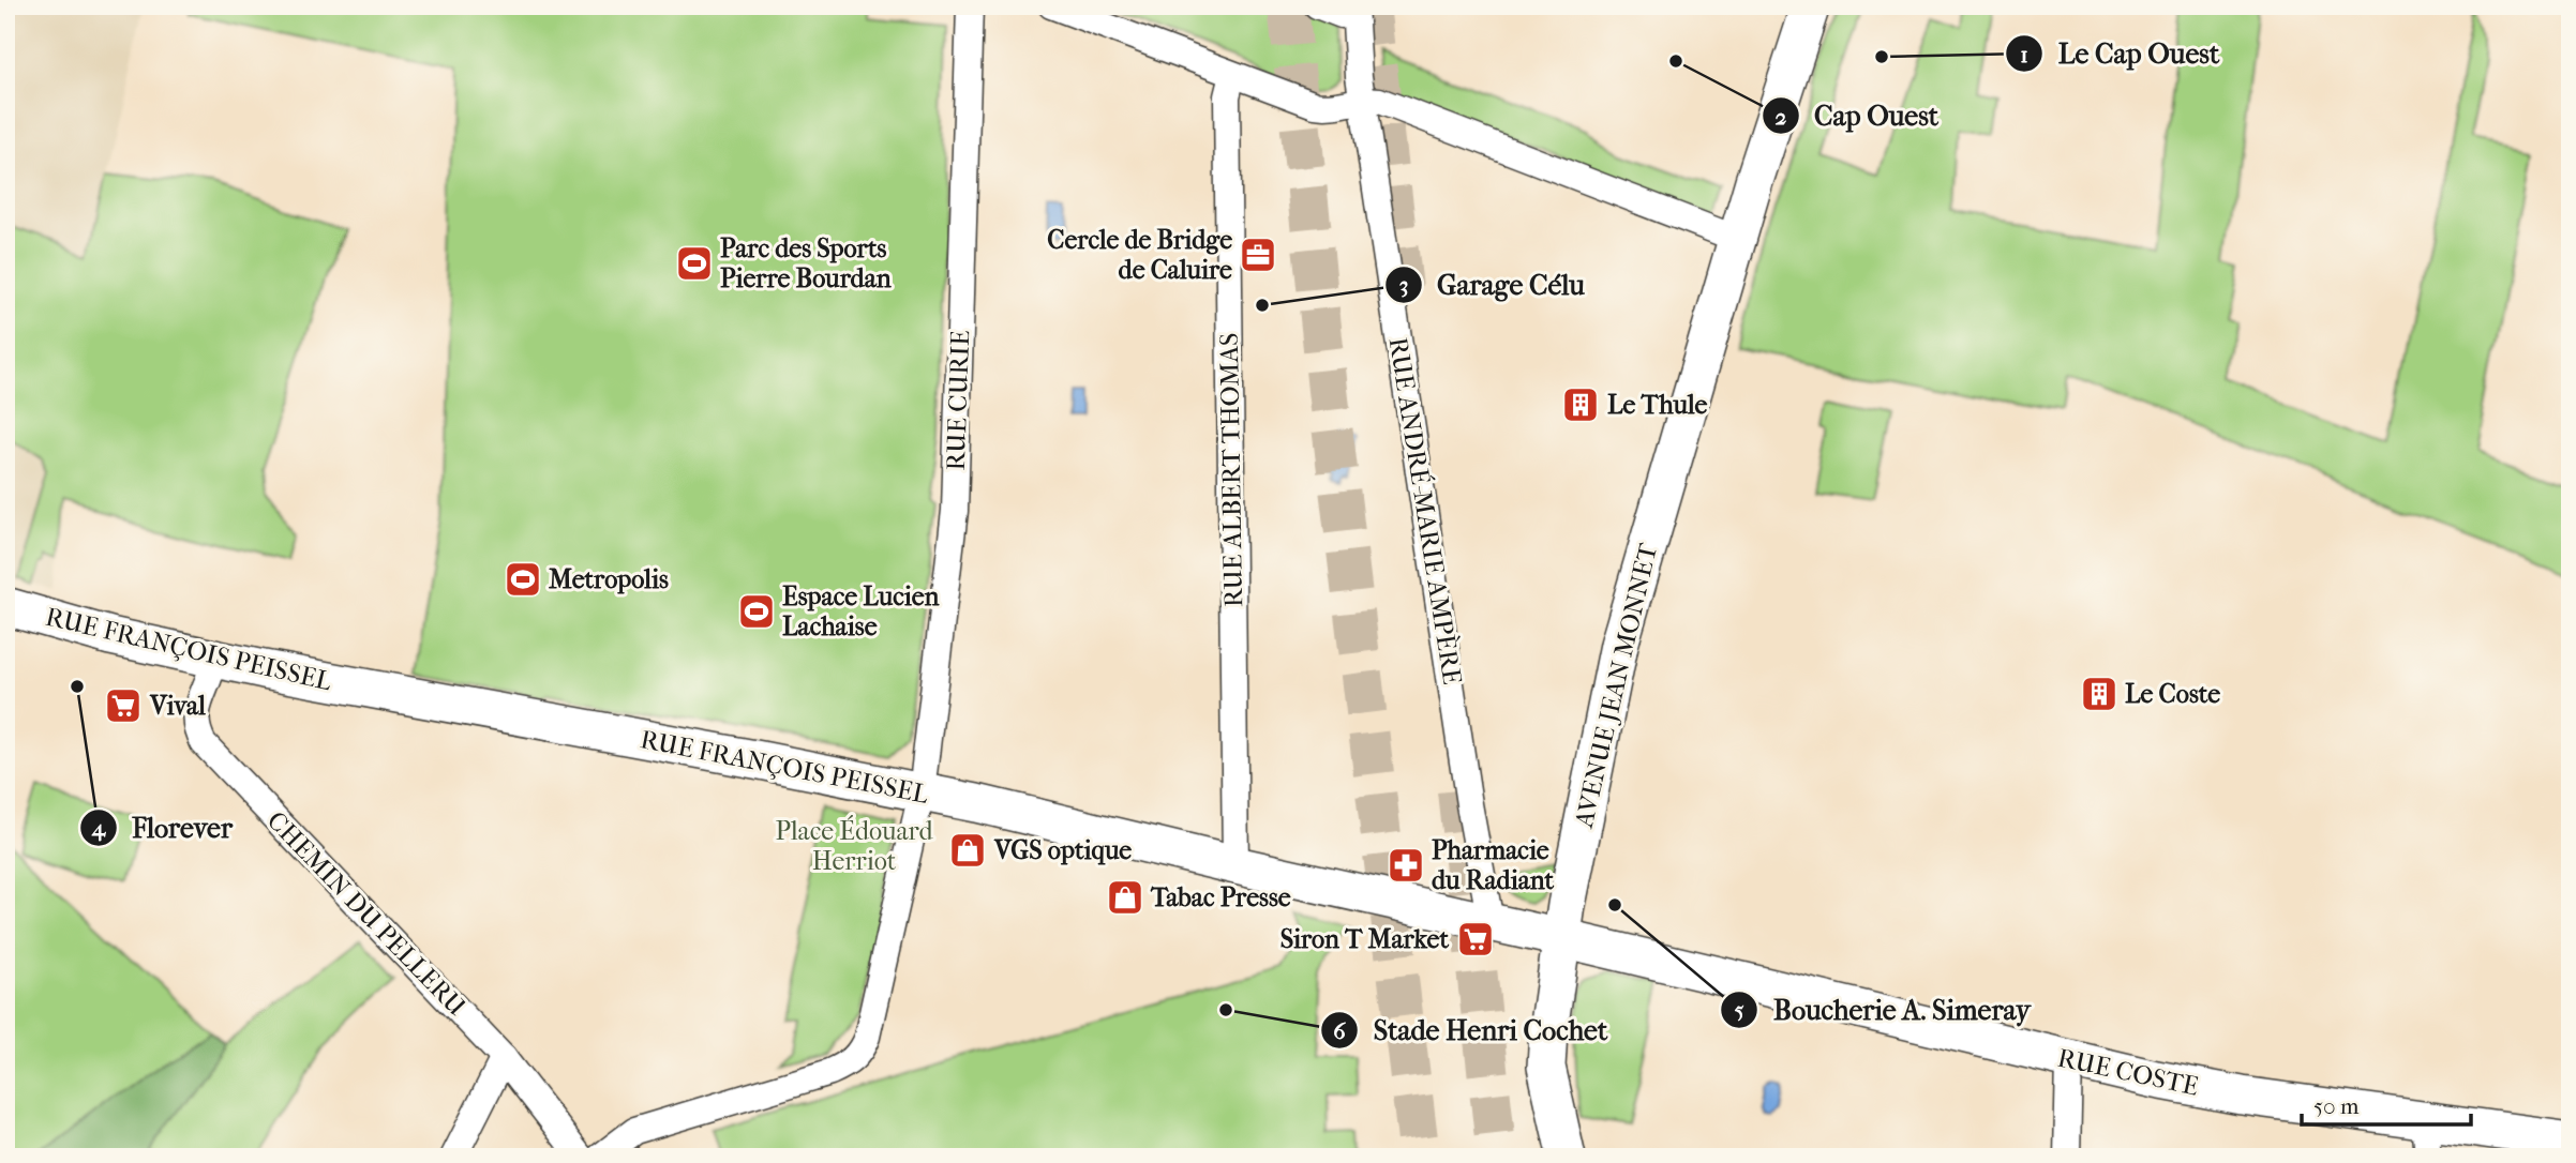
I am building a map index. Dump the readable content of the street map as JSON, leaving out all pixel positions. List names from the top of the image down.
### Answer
{
  "streets": {
    "main road": ["RUE FRANÇOIS PEISSEL", "AVENUE JEAN MONNET", "RUE COSTE"],
    "street": [
      "RUE CURIE",
      "RUE ALBERT THOMAS",
      "RUE ANDRÉ-MARIE AMPÈRE",
      "CHEMIN DU PELLERU"
    ]
  },
  "crossings": [
    ["RUE CURIE", "RUE FRANÇOIS PEISSEL"],
    ["RUE ALBERT THOMAS", "RUE FRANÇOIS PEISSEL"],
    ["RUE ANDRÉ-MARIE AMPÈRE", "RUE FRANÇOIS PEISSEL"],
    ["RUE FRANÇOIS PEISSEL", "AVENUE JEAN MONNET"],
    ["RUE FRANÇOIS PEISSEL", "CHEMIN DU PELLERU"],
    ["RUE FRANÇOIS PEISSEL", "RUE COSTE"],
    ["AVENUE JEAN MONNET", "RUE COSTE"]
  ],
  "parks": ["Place Édouard Herriot"],
  "places": {
    "other": [
      "Le Cap Ouest",
      "Cap Ouest",
      "Garage Célu",
      "Florever",
      "Boucherie A. Simeray",
      "Stade Henri Cochet"
    ],
    "office": ["Cercle de Bridge de Caluire"],
    "sports": ["Parc des Sports Pierre Bourdan", "Metropolis", "Espace Lucien Lachaise"],
    "building": ["Le Thule", "Le Coste"],
    "supermarket": ["Vival", "Siron T Market"],
    "shop": ["VGS optique", "Tabac Presse"],
    "pharmacy": ["Pharmacie du Radiant"]
  },
  "scale_bar": "50 m"
}
